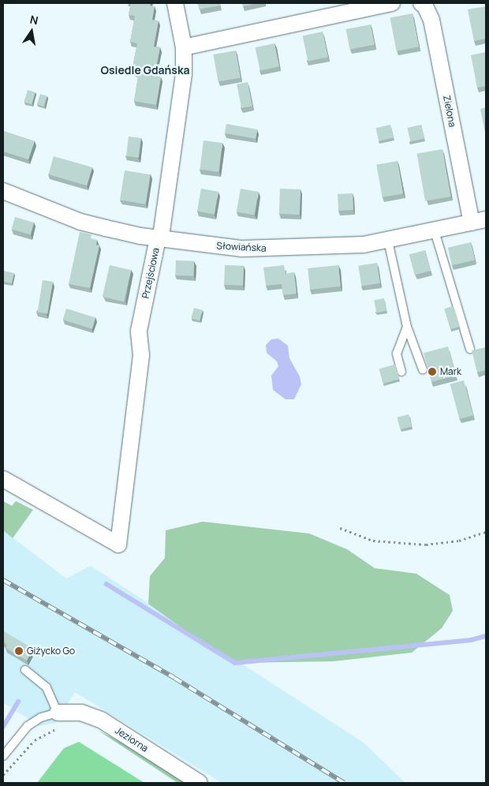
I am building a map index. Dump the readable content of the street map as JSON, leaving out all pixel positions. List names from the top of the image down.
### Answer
{
  "streets": {
    "street": [
      "Zielona",
      "Słowiańska",
      "Przejściowa",
      "Jeziorna"
    ]
  },
  "crossings": [
    ["Zielona", "Słowiańska"],
    ["Słowiańska", "Przejściowa"]
  ],
  "districts": ["Osiedle Gdańska"],
  "places": ["Mark", "Giżycko Go"],
  "north": "top"
}
